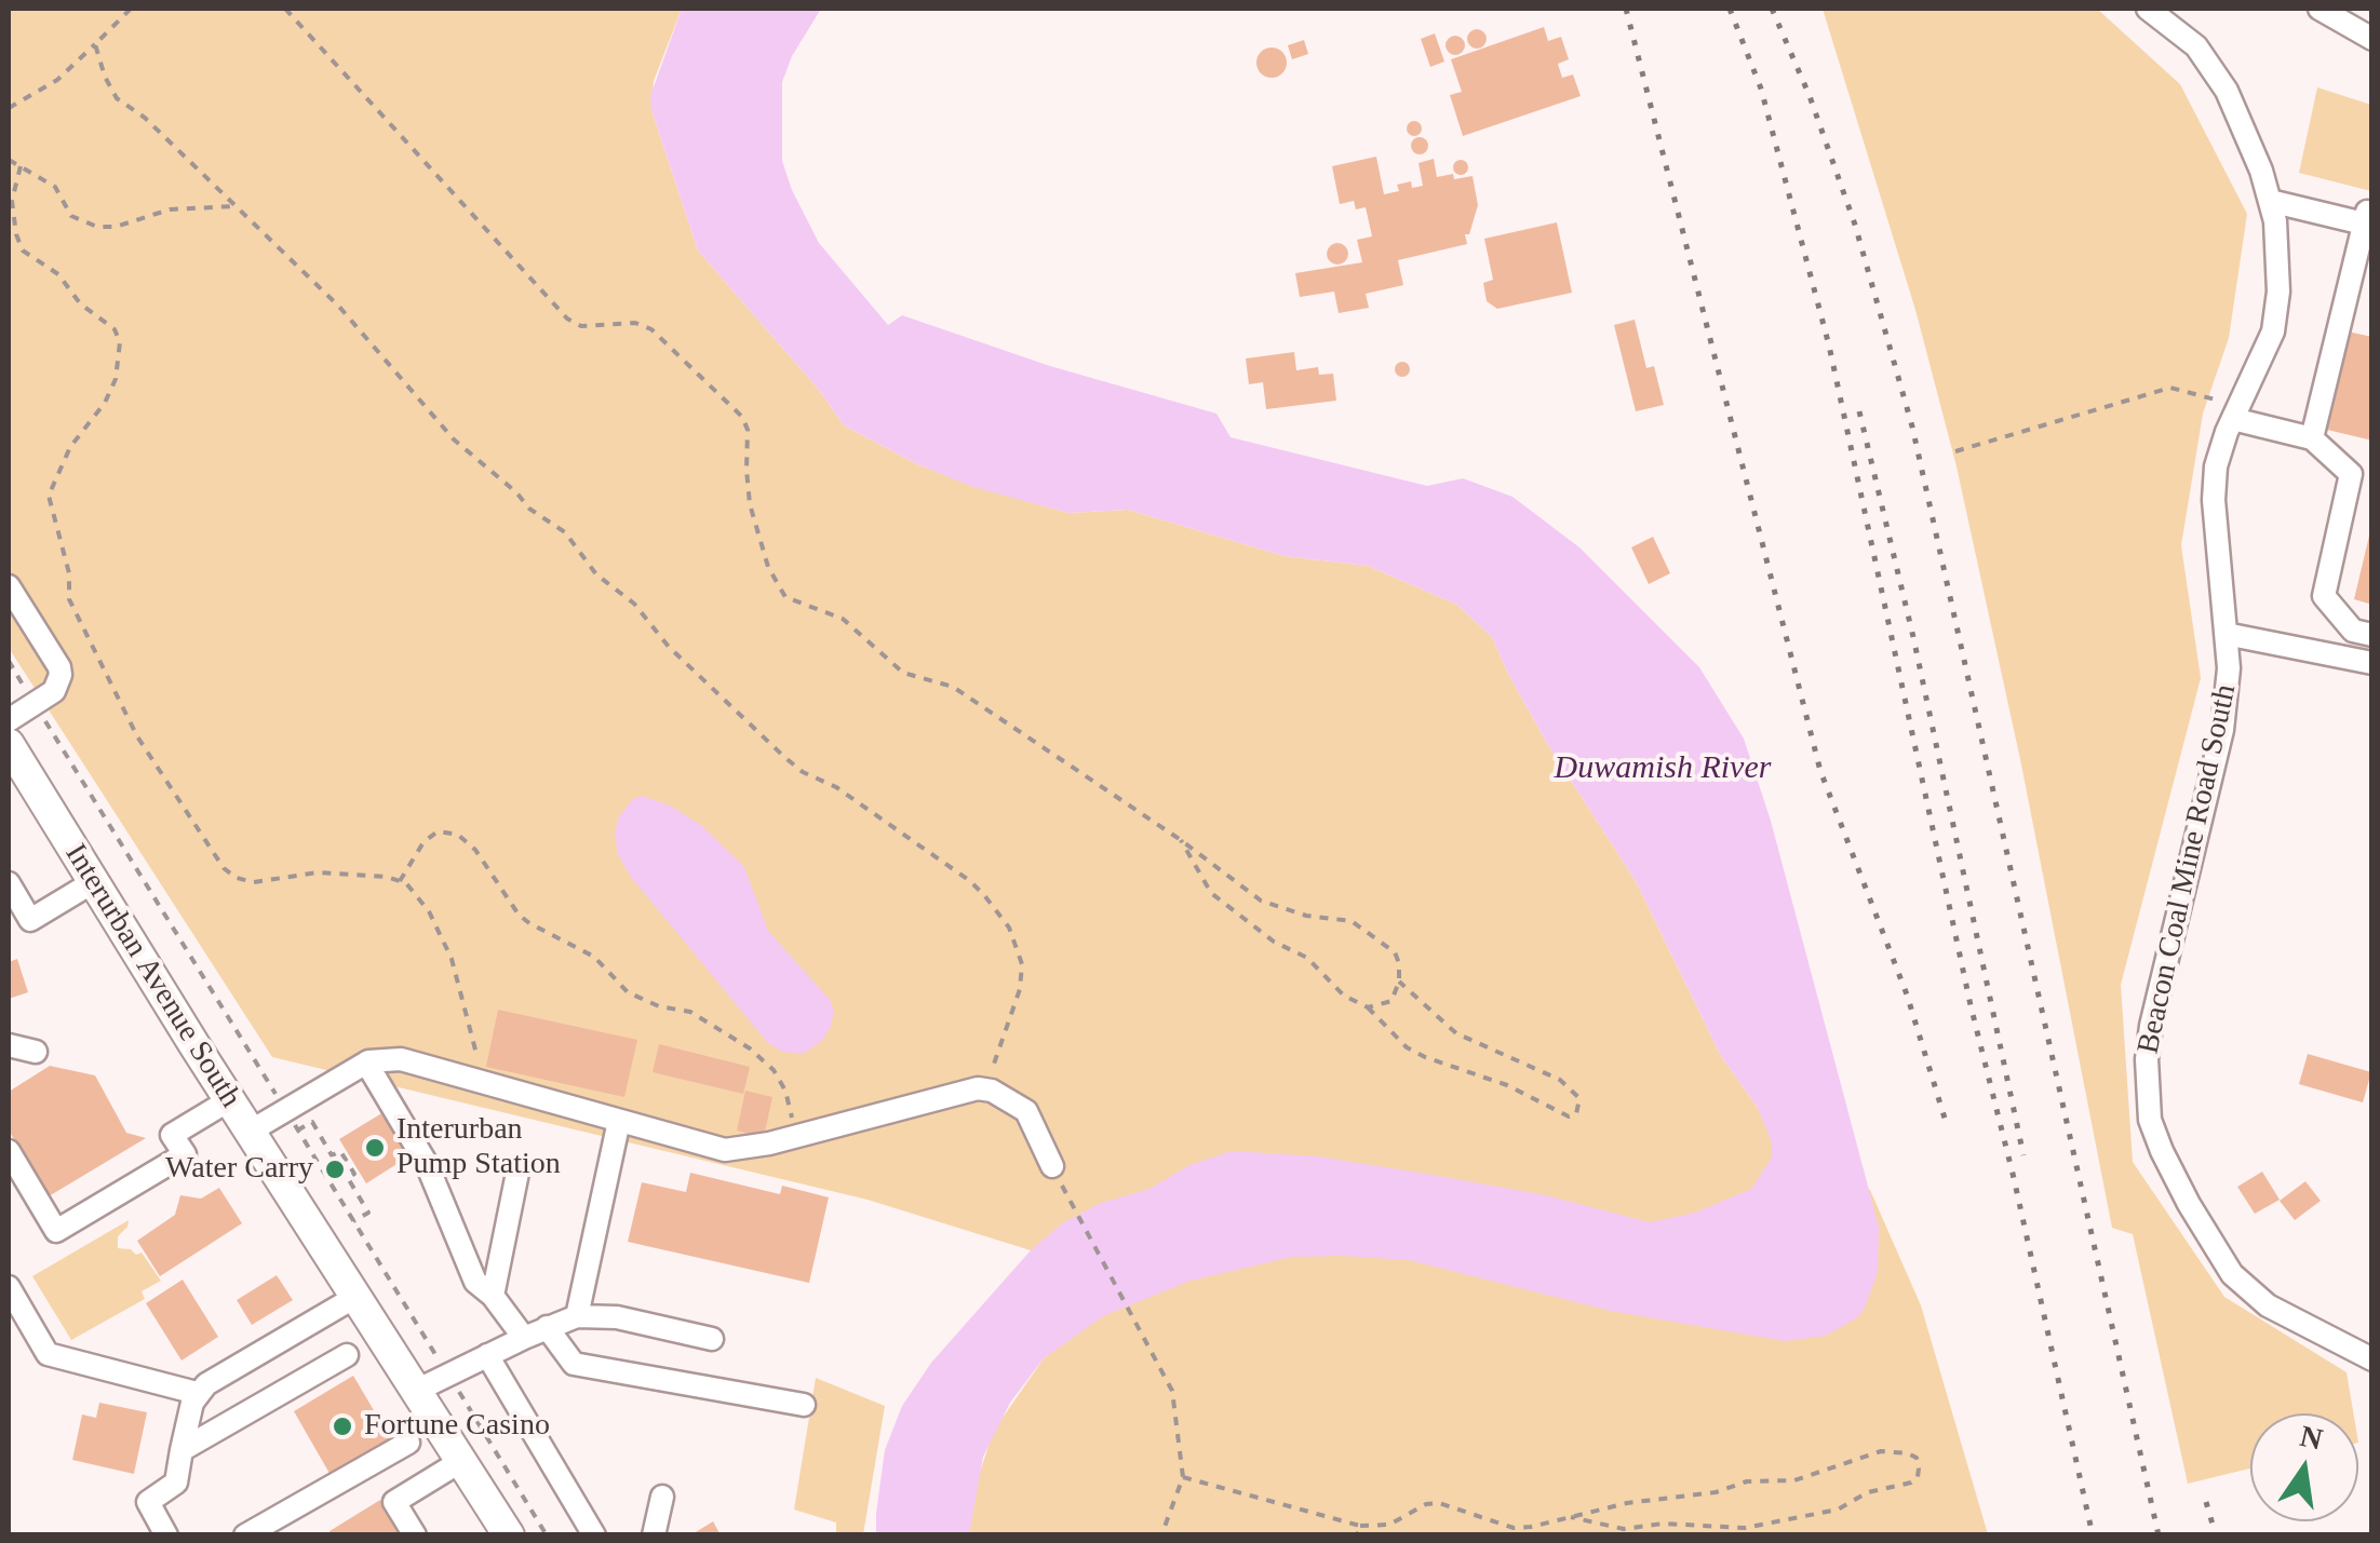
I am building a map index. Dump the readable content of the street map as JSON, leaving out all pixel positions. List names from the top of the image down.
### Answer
{
  "streets": {
    "main road": ["Interurban Avenue South"],
    "street": ["Beacon Coal Mine Road South"]
  },
  "water": ["Duwamish River"],
  "places": ["Interurban Pump Station", "Water Carry", "Fortune Casino"],
  "north": "top"
}
